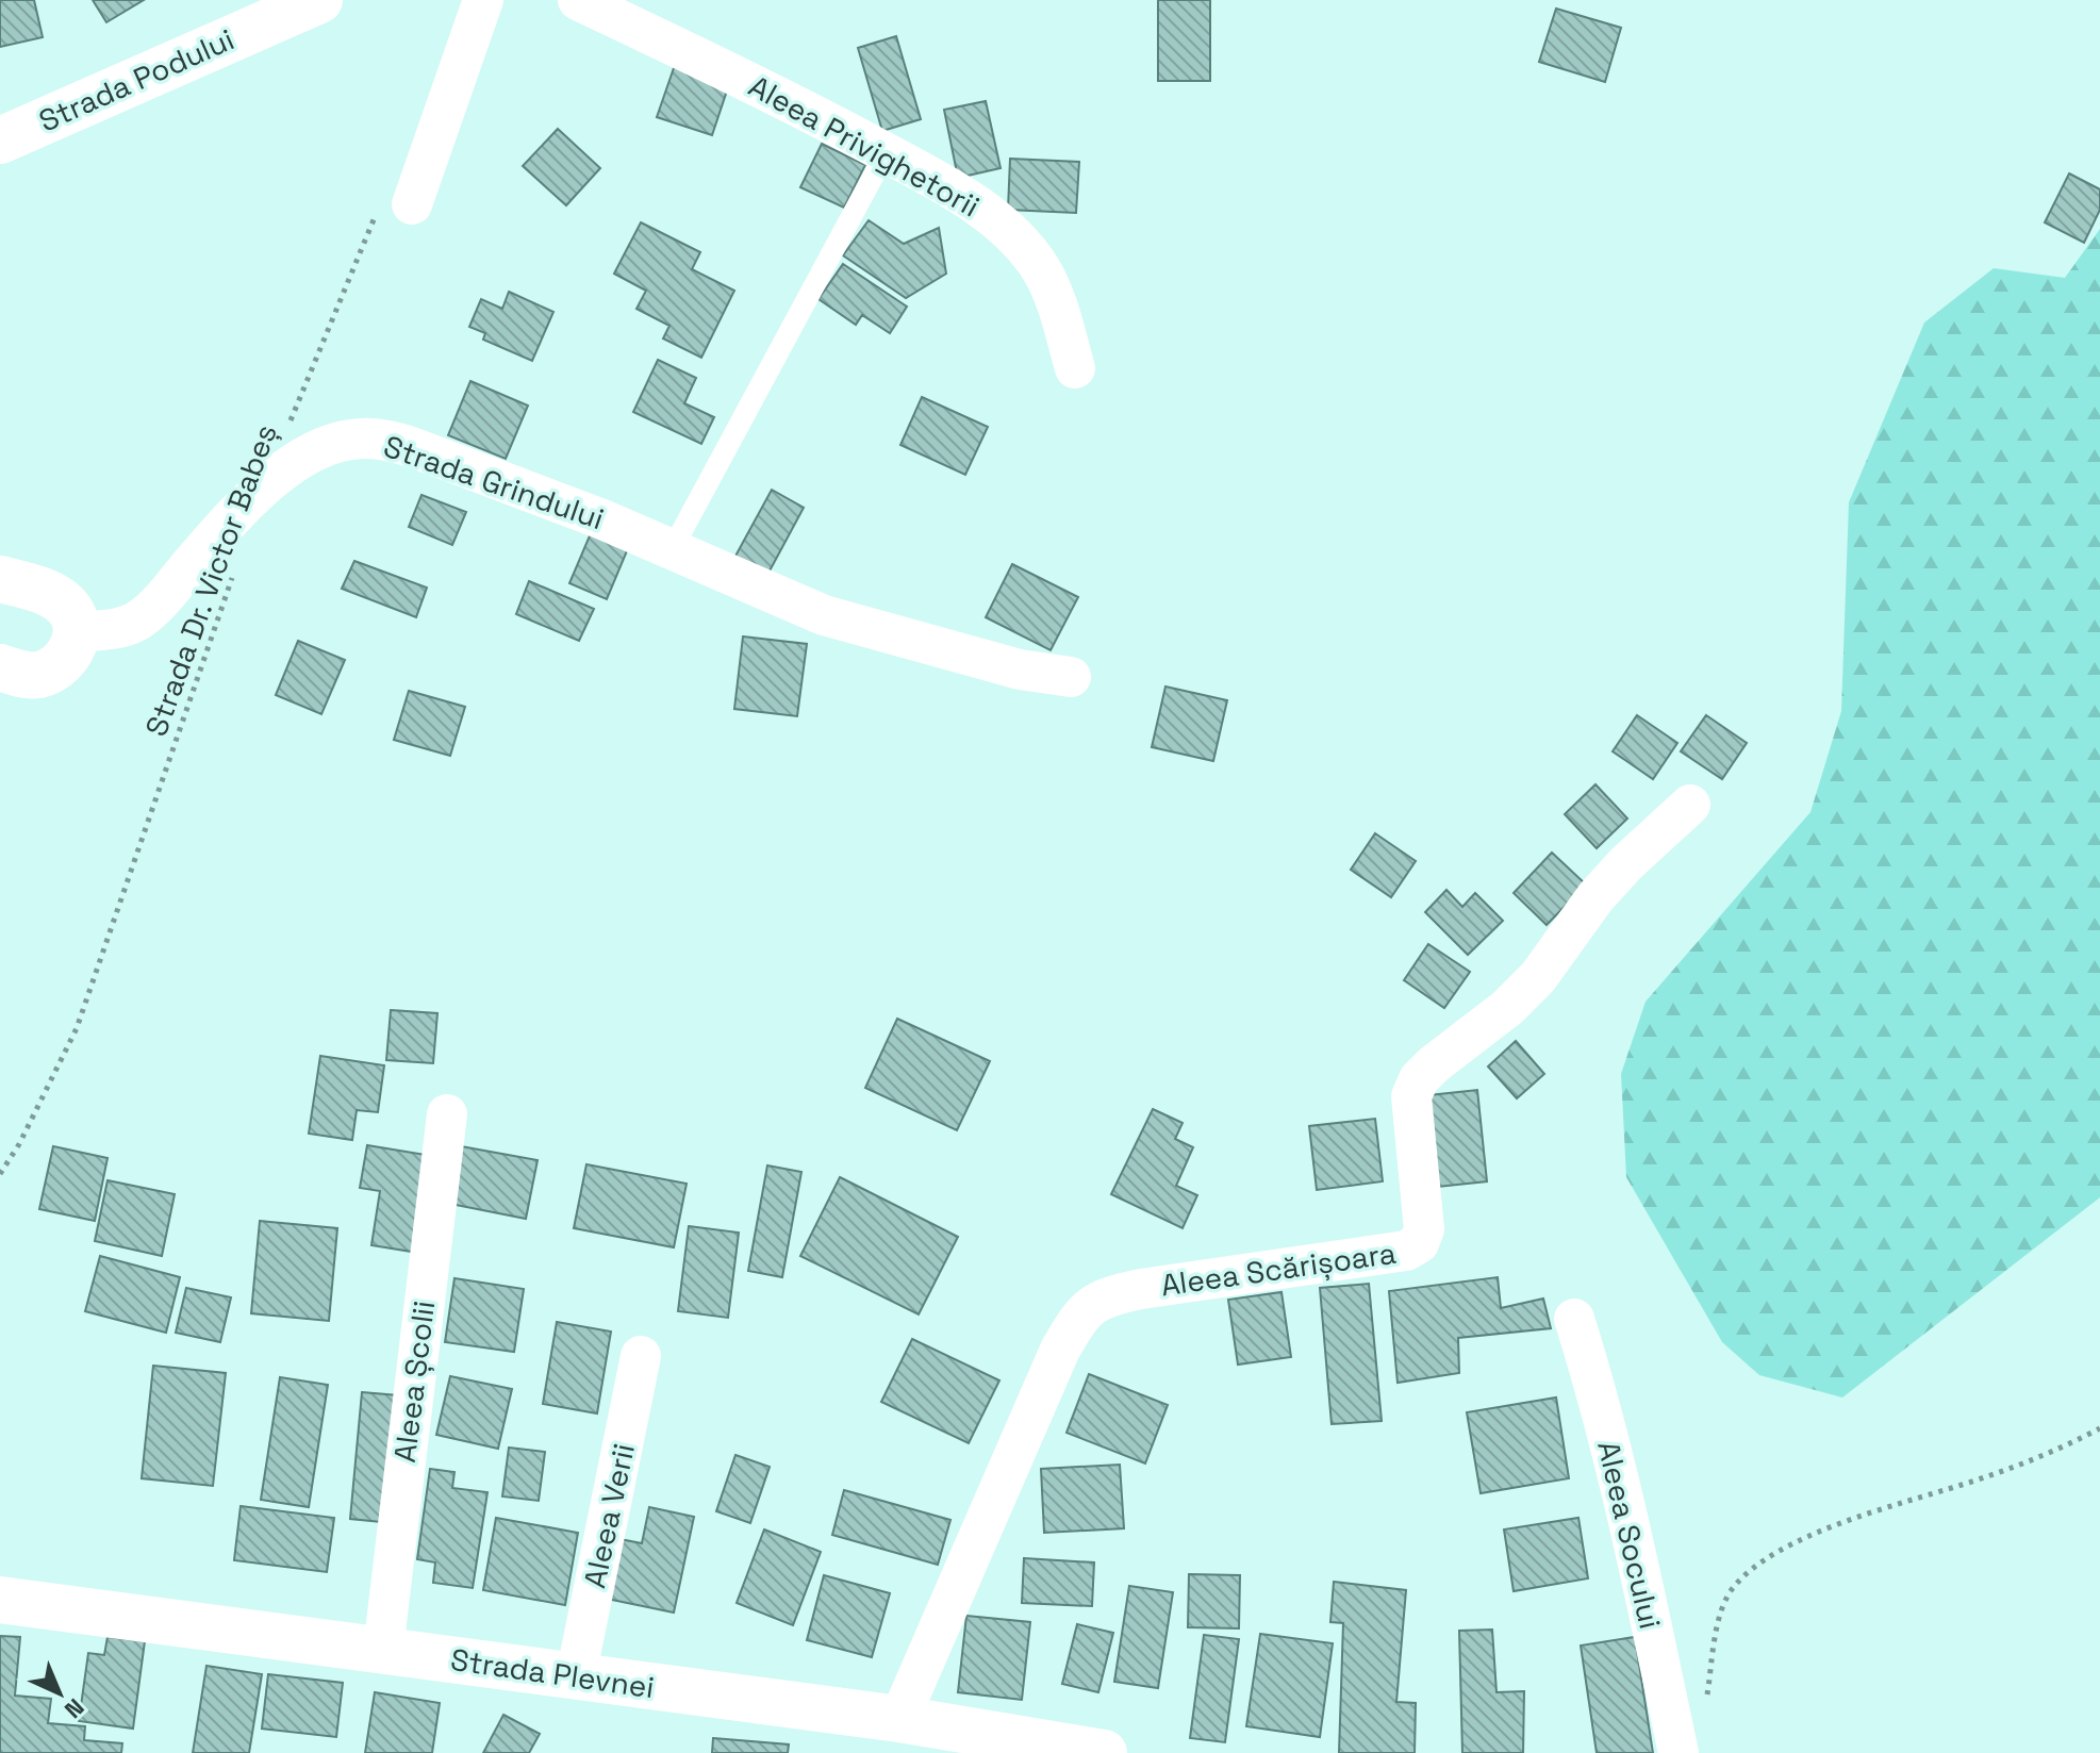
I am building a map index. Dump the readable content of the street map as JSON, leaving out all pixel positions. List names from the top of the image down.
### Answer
{
  "streets": {
    "main road": ["Strada Podului", "Strada Plevnei"],
    "street": [
      "Aleea Privighetorii",
      "Strada Grindului",
      "Aleea Scărișoara",
      "Aleea Școlii",
      "Aleea Verii",
      "Aleea Socului"
    ],
    "path": ["Strada Dr. Victor Babeș"]
  },
  "crossings": [
    ["Aleea Scărișoara", "Strada Plevnei"],
    ["Aleea Școlii", "Strada Plevnei"],
    ["Aleea Verii", "Strada Plevnei"]
  ],
  "north": "bottom right"
}
